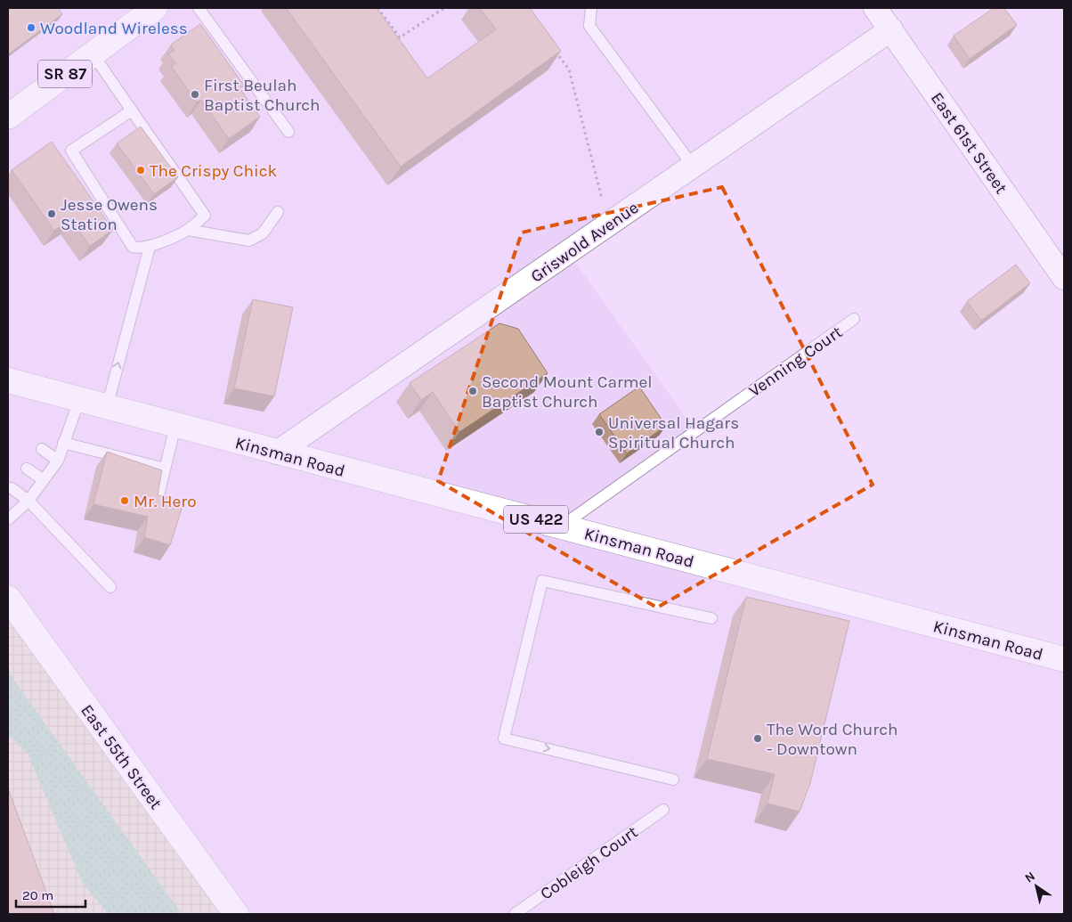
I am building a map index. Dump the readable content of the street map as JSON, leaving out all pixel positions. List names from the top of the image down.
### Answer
{
  "streets": {
    "main road": [
      "SR 87",
      "Kinsman Road",
      "US 422",
      "East 55th Street"
    ],
    "street": ["East 61st Street", "Griswold Avenue"],
    "lane": ["Venning Court", "Cobleigh Court"]
  },
  "crossings": [
    ["East 61st Street", "Griswold Avenue"],
    ["Griswold Avenue", "Kinsman Road"],
    ["Venning Court", "Kinsman Road"]
  ],
  "places": [
    "Woodland Wireless",
    "First Beulah Baptist Church",
    "The Crispy Chick",
    "Jesse Owens Station",
    "Second Mount Carmel Baptist Church",
    "Universal Hagars Spiritual Church",
    "Mr. Hero",
    "The Word Church - Downtown"
  ],
  "scale_bar": "20 m",
  "north": "top left"
}
